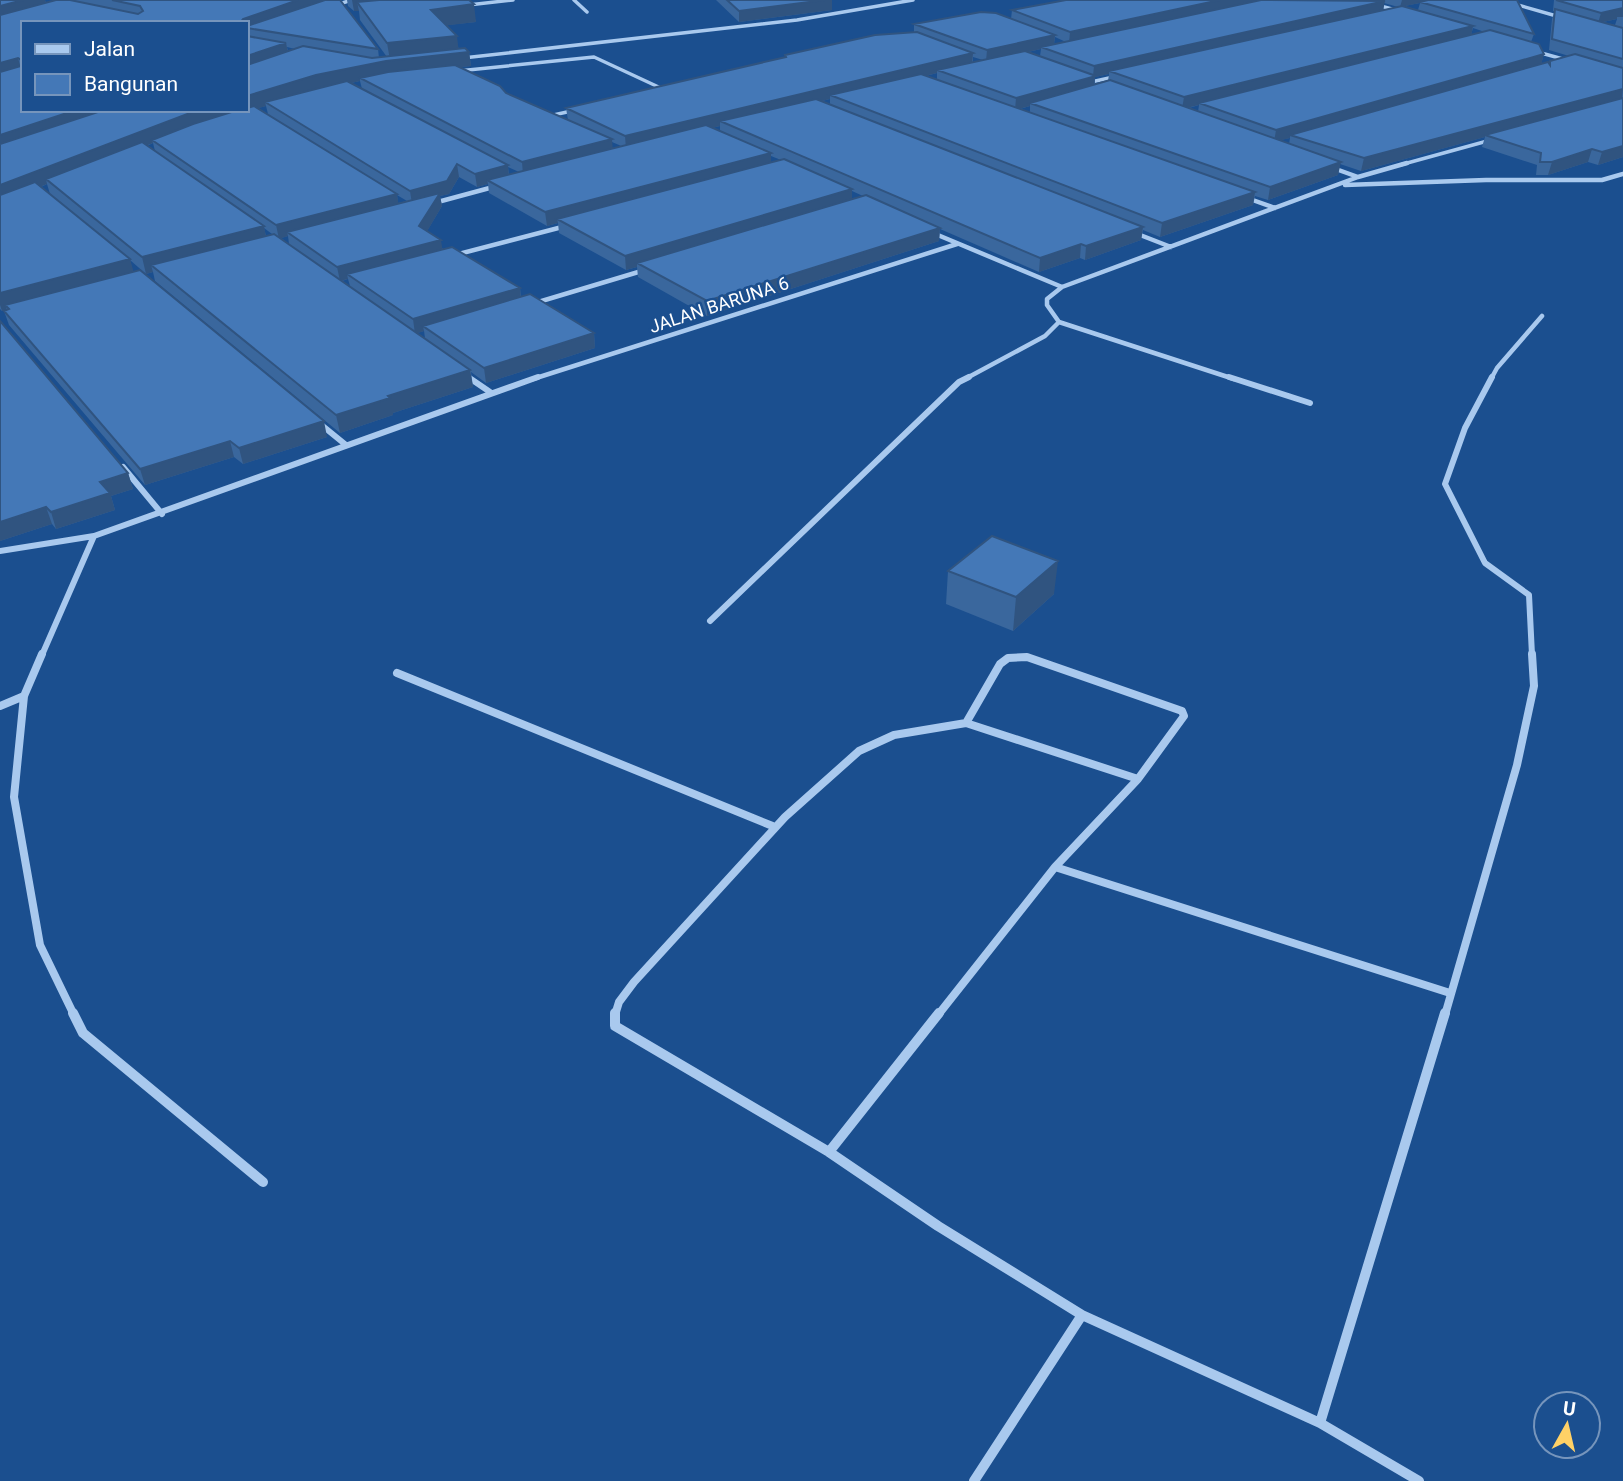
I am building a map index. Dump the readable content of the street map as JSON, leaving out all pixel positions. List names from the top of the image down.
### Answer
{
  "streets": {
    "street": ["JALAN BARUNA 6"]
  },
  "legend": ["Jalan", "Bangunan"],
  "north": "top"
}
